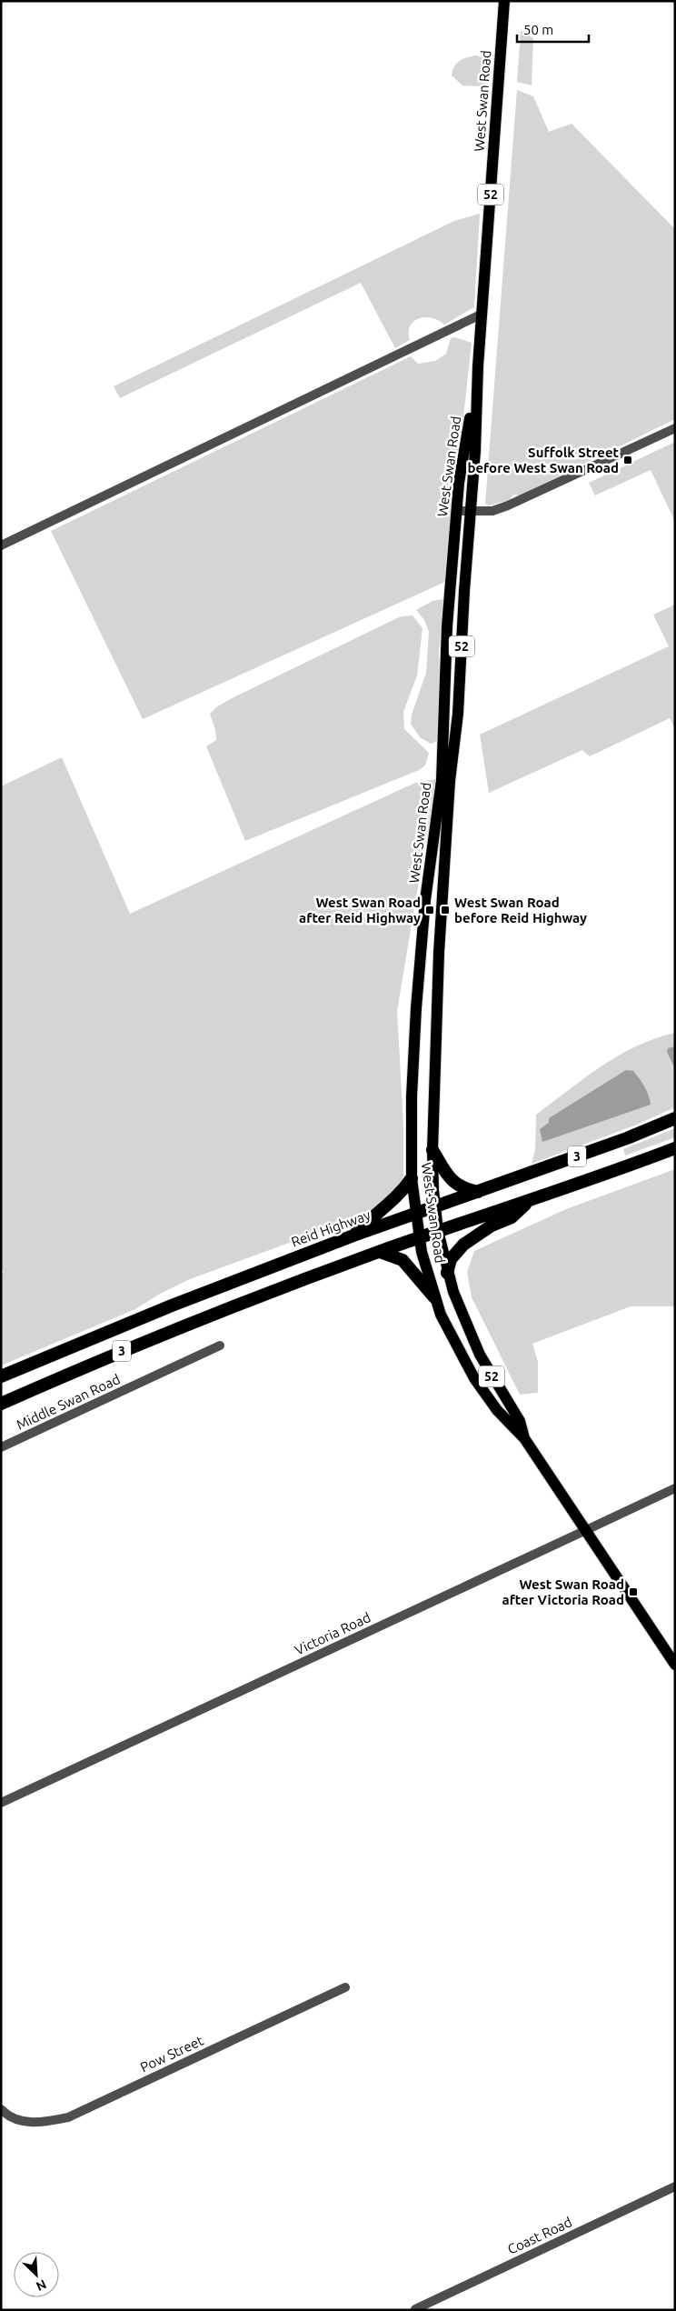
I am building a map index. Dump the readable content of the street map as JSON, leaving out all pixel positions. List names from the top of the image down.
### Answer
{
  "streets": {
    "highway": ["3", "Reid Highway"],
    "main road": ["West Swan Road", "52"],
    "street": [
      "Middle Swan Road",
      "Victoria Road",
      "Pow Street",
      "Coast Road"
    ]
  },
  "crossings": [
    ["West Swan Road", "3"],
    ["West Swan Road", "Reid Highway"],
    ["West Swan Road", "Victoria Road"]
  ],
  "places": {
    "transit": [
      "Suffolk Street before West Swan Road",
      "West Swan Road after Reid Highway",
      "West Swan Road before Reid Highway",
      "West Swan Road after Victoria Road"
    ]
  },
  "scale_bar": "50 m",
  "north": "bottom right"
}
